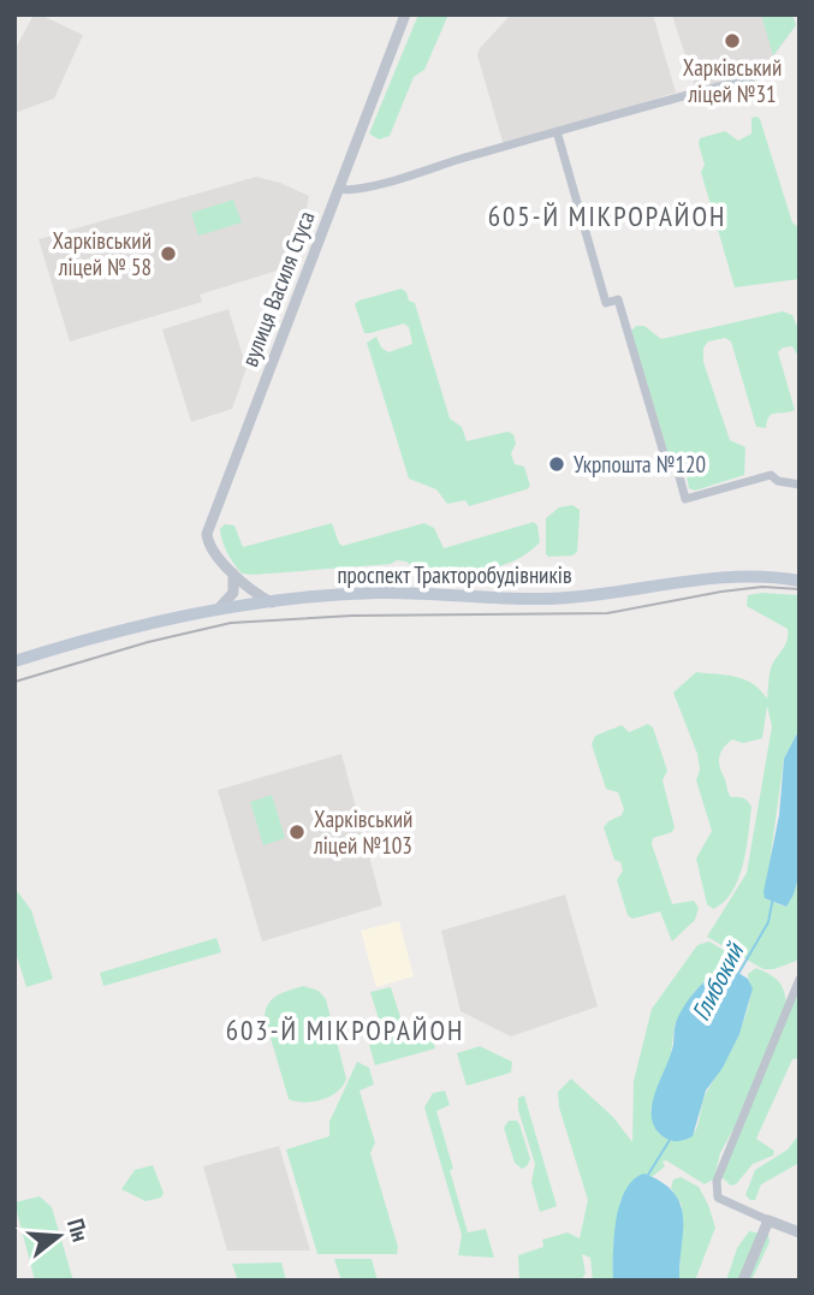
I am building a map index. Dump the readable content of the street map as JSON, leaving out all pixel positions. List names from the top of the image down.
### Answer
{
  "streets": {
    "main road": ["проспект Тракторобудівників"],
    "street": ["вулиця Василя Стуса"]
  },
  "crossings": [
    ["вулиця Василя Стуса", "проспект Тракторобудівників"]
  ],
  "districts": ["605-Й МІКРОРАЙОН", "603-Й МІКРОРАЙОН"],
  "water": ["Глибокий"],
  "places": [
    "Харківський ліцей №31",
    "Харківський ліцей № 58",
    "Укрпошта №120",
    "Харківський ліцей №103"
  ],
  "north": "right"
}
